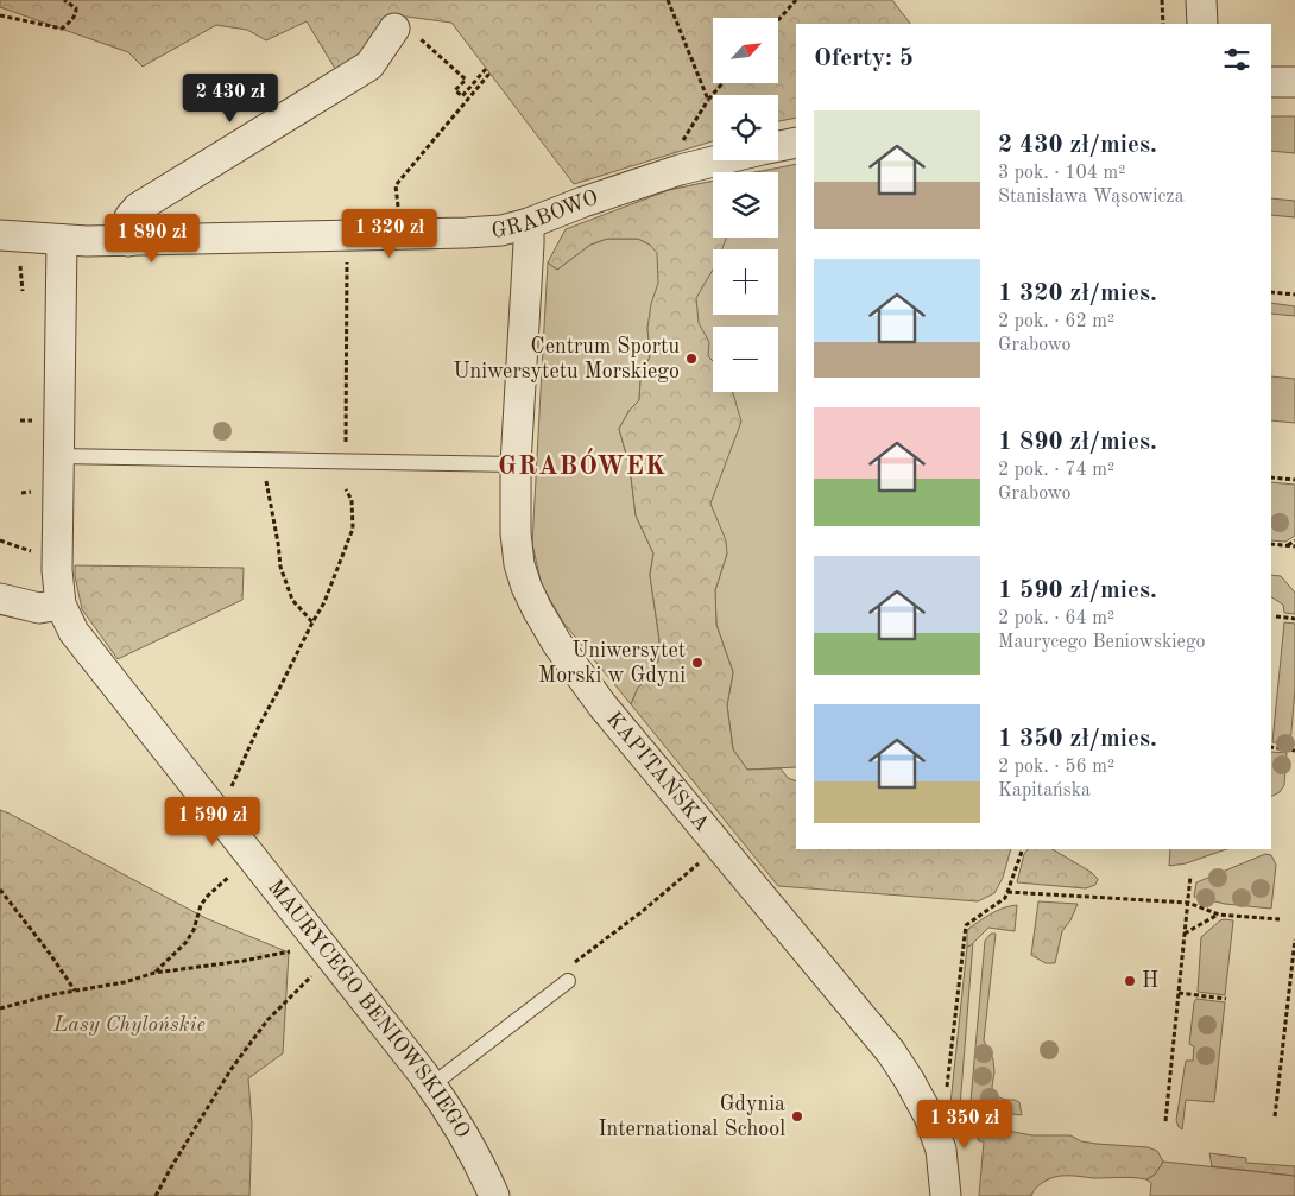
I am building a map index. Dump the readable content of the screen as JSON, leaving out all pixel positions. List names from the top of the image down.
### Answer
{
  "streets": {
    "street": ["GRABOWO", "KAPITAŃSKA", "MAURYCEGO BENIOWSKIEGO"]
  },
  "crossings": [
    ["GRABOWO", "KAPITAŃSKA"],
    ["GRABOWO", "MAURYCEGO BENIOWSKIEGO"]
  ],
  "districts": ["GRABÓWEK"],
  "parks": ["Lasy Chylońskie"],
  "places": [
    "Centrum Sportu Uniwersytetu Morskiego",
    "Uniwersytet Morski w Gdyni",
    "H",
    "Gdynia International School"
  ],
  "north": "top right",
  "page": {
    "map_buttons": ["+", "−"],
    "heading": "Oferty: 5",
    "price": [
      "2 430 zł",
      "1 320 zł",
      "1 890 zł",
      "1 590 zł",
      "1 350 zł"
    ],
    "list": [
      {
        "name": "2 430 zł/mies.",
        "note": "3 pok. · 104 m² · Stanisława Wąsowicza"
      },
      {
        "name": "1 320 zł/mies.",
        "note": "2 pok. · 62 m² · Grabowo"
      },
      {
        "name": "1 890 zł/mies.",
        "note": "2 pok. · 74 m² · Grabowo"
      },
      {
        "name": "1 590 zł/mies.",
        "note": "2 pok. · 64 m² · Maurycego Beniowskiego"
      },
      {
        "name": "1 350 zł/mies.",
        "note": "2 pok. · 56 m² · Kapitańska"
      }
    ]
  }
}
